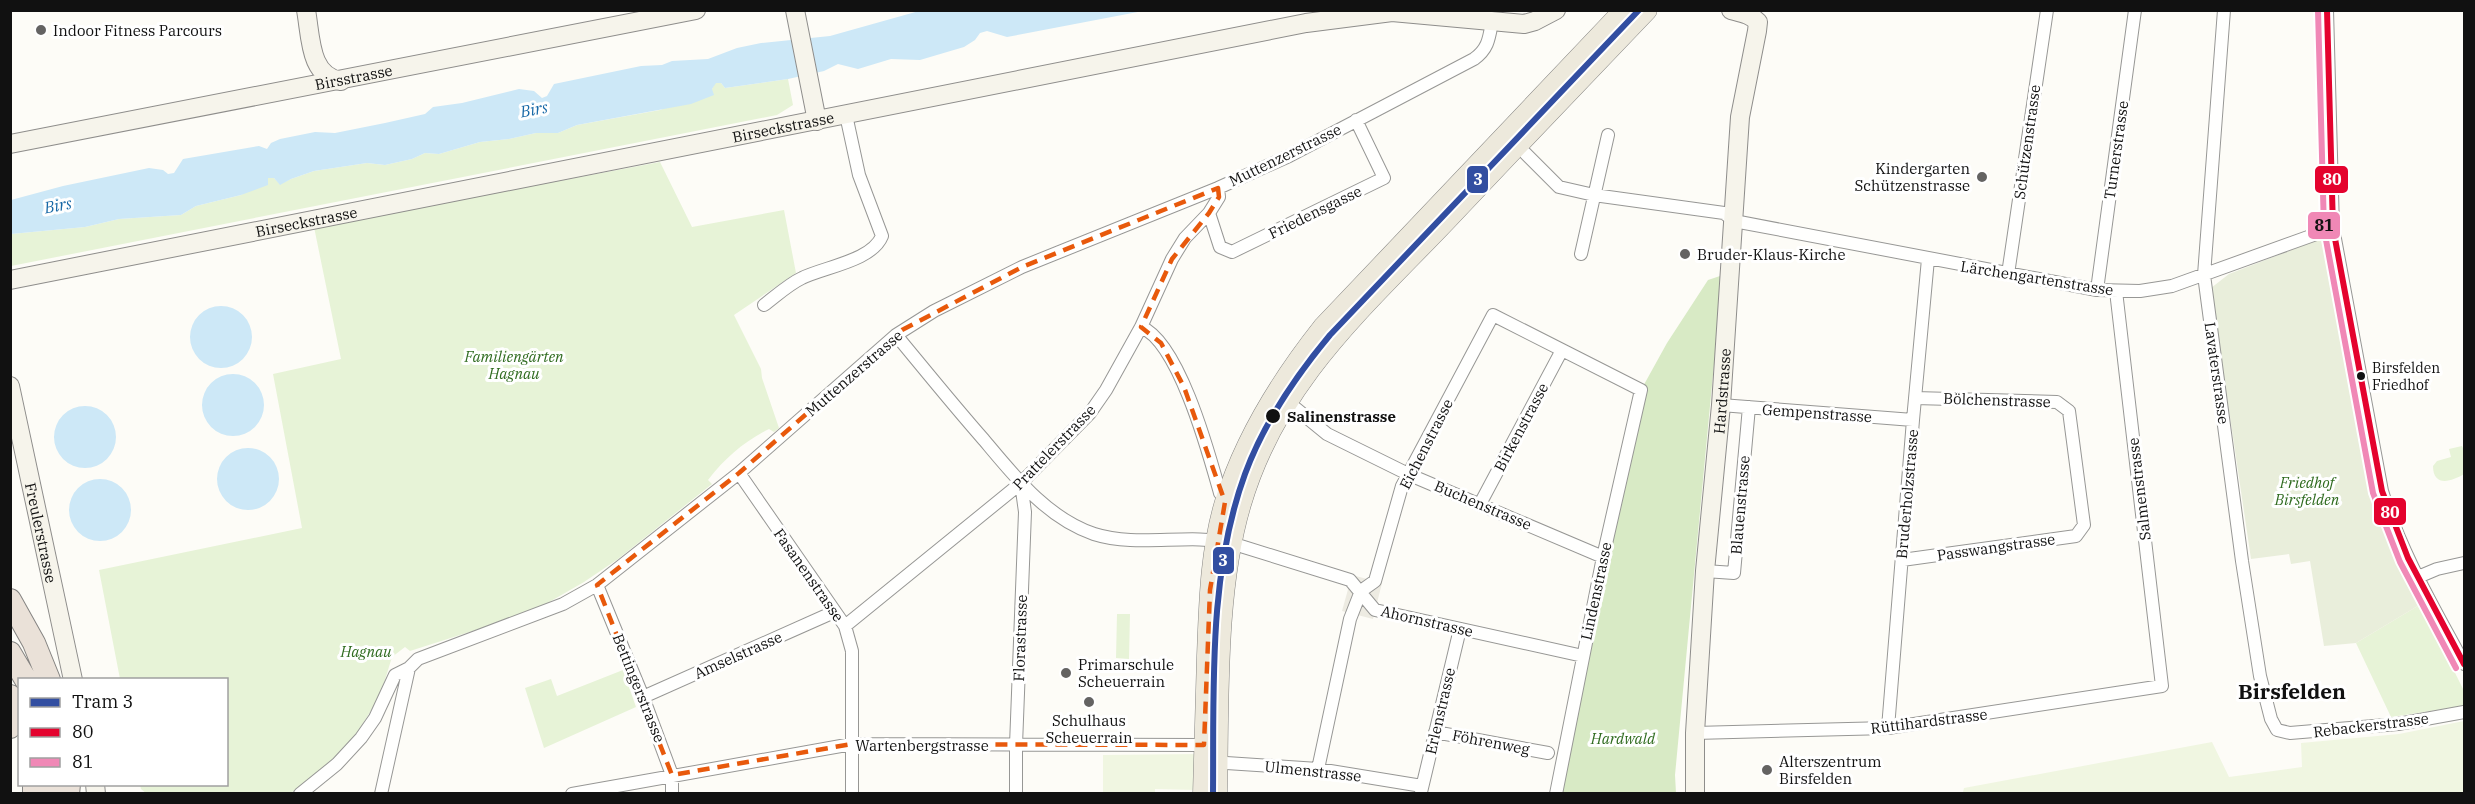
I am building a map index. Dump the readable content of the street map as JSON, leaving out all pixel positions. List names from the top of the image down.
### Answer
{
  "streets": {
    "street": [
      "Birsstrasse",
      "Birseckstrasse",
      "Schützenstrasse",
      "Turnerstrasse",
      "Muttenzerstrasse",
      "Friedensgasse",
      "Lärchengartenstrasse",
      "Lavaterstrasse",
      "Hardstrasse",
      "Bölchenstrasse",
      "Gempenstrasse",
      "Birkenstrasse",
      "Eichenstrasse",
      "Prattelerstrasse",
      "Salmenstrasse",
      "Bruderholzstrasse",
      "Buchenstrasse",
      "Blauenstrasse",
      "Freulerstrasse",
      "Passwangstrasse",
      "Fasanenstrasse",
      "Lindenstrasse",
      "Ahornstrasse",
      "Florastrasse",
      "Amselstrasse",
      "Bettingerstrasse",
      "Erlenstrasse",
      "Rüttihardstrasse",
      "Rebackerstrasse",
      "Föhrenweg",
      "Wartenbergstrasse",
      "Ulmenstrasse"
    ]
  },
  "crossings": [
    ["Birseckstrasse", "Muttenzerstrasse"],
    ["Schützenstrasse", "Lärchengartenstrasse"],
    ["Turnerstrasse", "Lärchengartenstrasse"],
    ["Muttenzerstrasse", "Friedensgasse"],
    ["Muttenzerstrasse", "Prattelerstrasse"],
    ["Muttenzerstrasse", "Fasanenstrasse"],
    ["Muttenzerstrasse", "Bettingerstrasse"],
    ["Friedensgasse", "Prattelerstrasse"],
    ["Lärchengartenstrasse", "Lavaterstrasse"],
    ["Lärchengartenstrasse", "Hardstrasse"],
    ["Lärchengartenstrasse", "Salmenstrasse"],
    ["Lärchengartenstrasse", "Bruderholzstrasse"],
    ["Lavaterstrasse", "Rebackerstrasse"],
    ["Hardstrasse", "Gempenstrasse"],
    ["Hardstrasse", "Blauenstrasse"],
    ["Hardstrasse", "Rüttihardstrasse"],
    ["Bölchenstrasse", "Bruderholzstrasse"],
    ["Bölchenstrasse", "Passwangstrasse"],
    ["Gempenstrasse", "Bruderholzstrasse"],
    ["Gempenstrasse", "Blauenstrasse"],
    ["Birkenstrasse", "Eichenstrasse"],
    ["Birkenstrasse", "Buchenstrasse"],
    ["Eichenstrasse", "Buchenstrasse"],
    ["Eichenstrasse", "Lindenstrasse"],
    ["Eichenstrasse", "Ahornstrasse"],
    ["Eichenstrasse", "Ulmenstrasse"],
    ["Prattelerstrasse", "Fasanenstrasse"],
    ["Prattelerstrasse", "Florastrasse"],
    ["Salmenstrasse", "Rüttihardstrasse"],
    ["Bruderholzstrasse", "Passwangstrasse"],
    ["Bruderholzstrasse", "Rüttihardstrasse"],
    ["Buchenstrasse", "Lindenstrasse"],
    ["Fasanenstrasse", "Amselstrasse"],
    ["Fasanenstrasse", "Wartenbergstrasse"],
    ["Lindenstrasse", "Ahornstrasse"],
    ["Ahornstrasse", "Erlenstrasse"],
    ["Florastrasse", "Wartenbergstrasse"],
    ["Amselstrasse", "Bettingerstrasse"],
    ["Bettingerstrasse", "Wartenbergstrasse"],
    ["Erlenstrasse", "Föhrenweg"],
    ["Erlenstrasse", "Ulmenstrasse"],
    ["Wartenbergstrasse", "Ulmenstrasse"]
  ],
  "districts": ["Birsfelden"],
  "water": ["Birs"],
  "parks": [
    "Familiengärten Hagnau",
    "Friedhof Birsfelden",
    "Hagnau",
    "Hardwald"
  ],
  "places": [
    "Indoor Fitness Parcours",
    "Kindergarten Schützenstrasse",
    "Bruder-Klaus-Kirche",
    "Birsfelden Friedhof",
    "Salinenstrasse",
    "Primarschule Scheuerrain",
    "Schulhaus Scheuerrain",
    "Alterszentrum Birsfelden"
  ],
  "lines": ["tram line 3", "transit line 80", "transit line 81"],
  "legend": ["Tram 3", "80", "81"]
}
